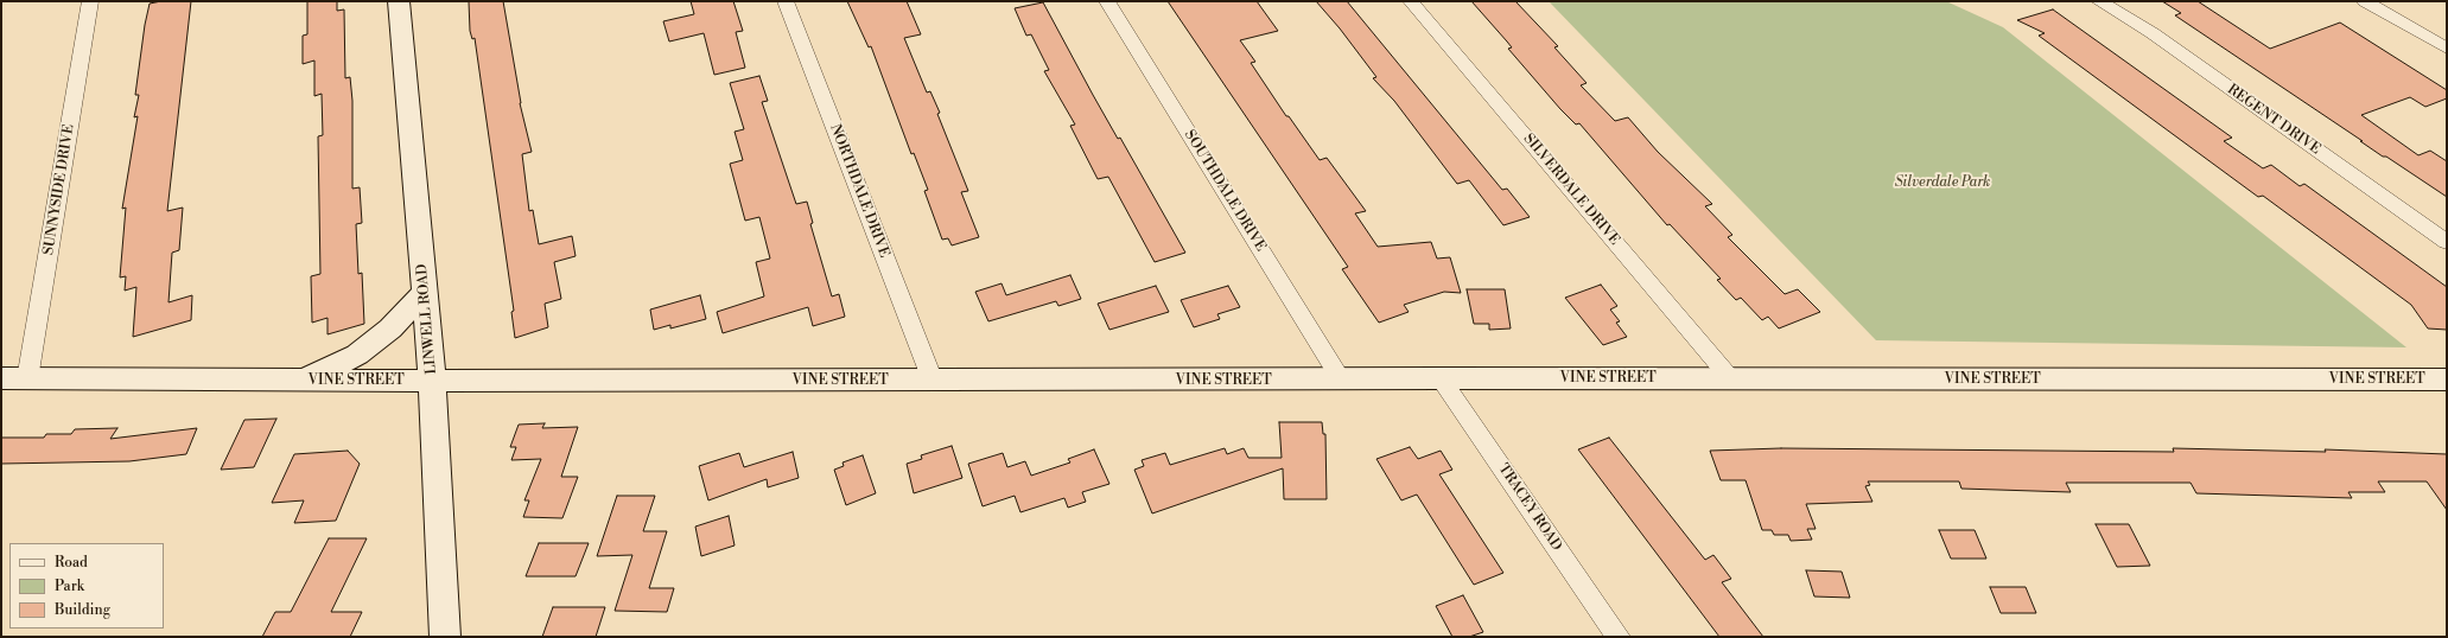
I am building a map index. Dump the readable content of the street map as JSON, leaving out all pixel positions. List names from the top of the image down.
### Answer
{
  "streets": {
    "street": [
      "REGENT DRIVE",
      "SUNNYSIDE DRIVE",
      "SILVERDALE DRIVE",
      "NORTHDALE DRIVE",
      "SOUTHDALE DRIVE",
      "LINWELL ROAD",
      "VINE STREET",
      "TRACEY ROAD"
    ]
  },
  "crossings": [
    ["SUNNYSIDE DRIVE", "VINE STREET"],
    ["SILVERDALE DRIVE", "VINE STREET"],
    ["NORTHDALE DRIVE", "VINE STREET"],
    ["SOUTHDALE DRIVE", "VINE STREET"],
    ["LINWELL ROAD", "VINE STREET"],
    ["VINE STREET", "TRACEY ROAD"]
  ],
  "parks": ["Silverdale Park"],
  "legend": ["Road", "Park", "Building"]
}
